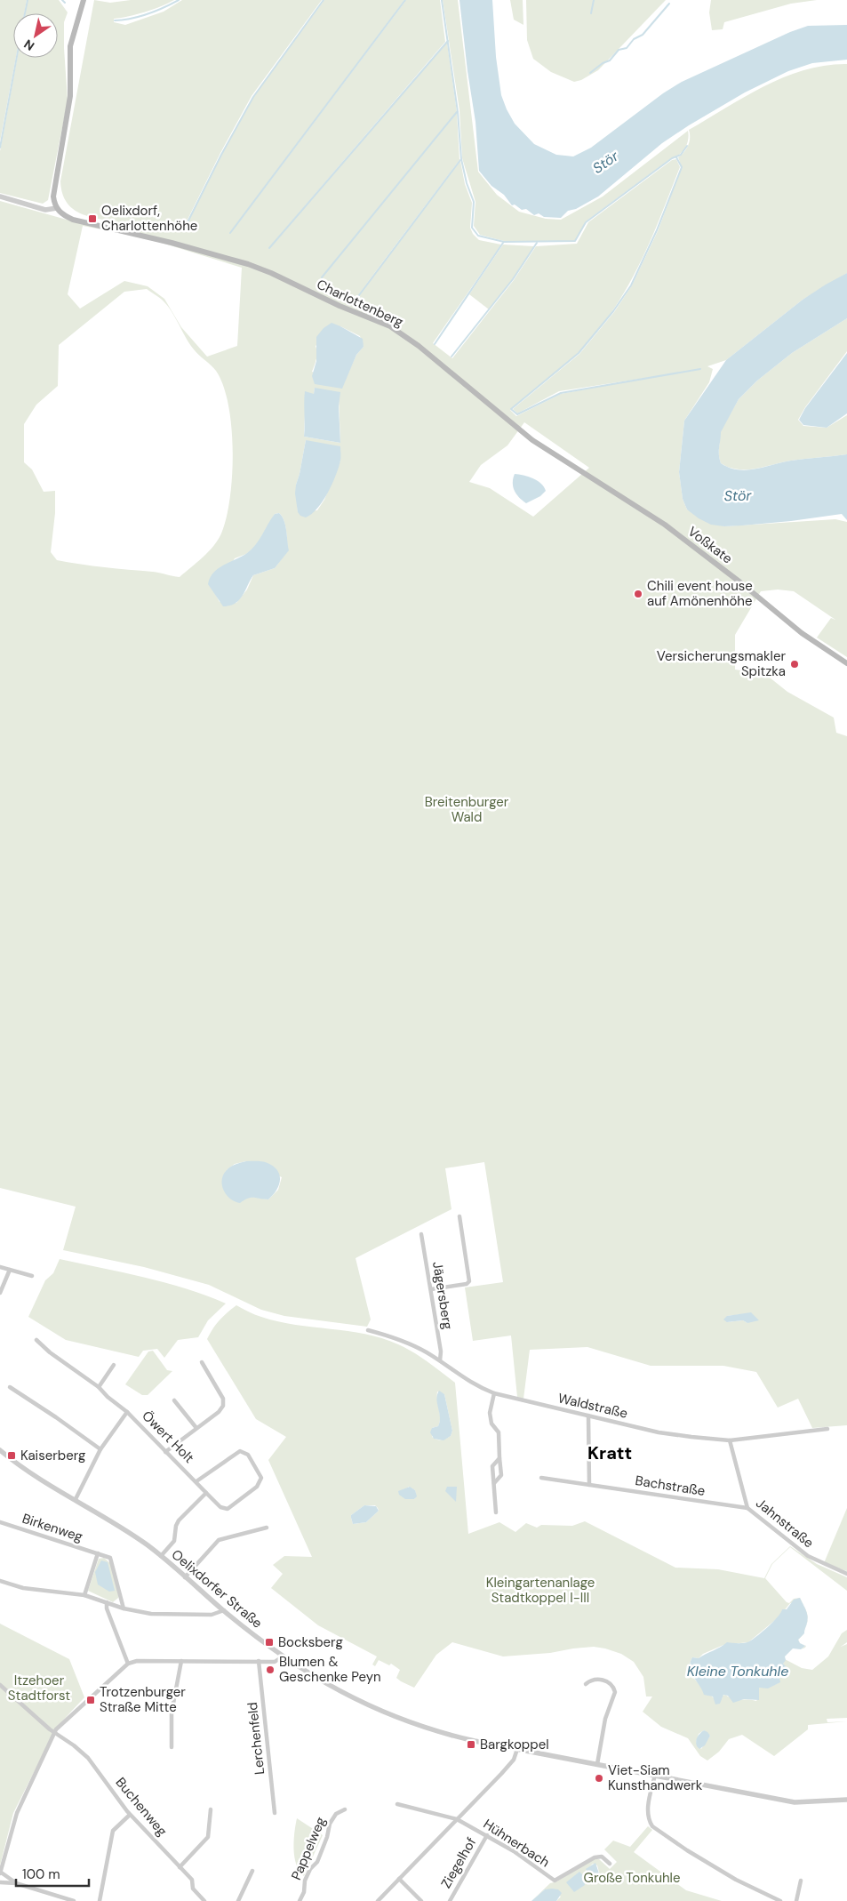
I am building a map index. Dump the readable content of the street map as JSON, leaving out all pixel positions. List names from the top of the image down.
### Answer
{
  "streets": {
    "main road": ["Charlottenberg", "Voßkate"],
    "street": [
      "Jägersberg",
      "Waldstraße",
      "Öwert Holt",
      "Bachstraße",
      "Jahnstraße",
      "Birkenweg",
      "Oelixdorfer Straße",
      "Lerchenfeld",
      "Buchenweg",
      "Hühnerbach",
      "Pappelweg",
      "Ziegelhof"
    ]
  },
  "crossings": [
    ["Charlottenberg", "Voßkate"],
    ["Jägersberg", "Waldstraße"],
    ["Waldstraße", "Jahnstraße"],
    ["Öwert Holt", "Oelixdorfer Straße"],
    ["Bachstraße", "Jahnstraße"],
    ["Hühnerbach", "Ziegelhof"]
  ],
  "districts": ["Kratt"],
  "water": ["Stör", "Kleine Tonkuhle"],
  "parks": [
    "Breitenburger Wald",
    "Kleingartenanlage Stadtkoppel I-III",
    "Itzehoer Stadtforst",
    "Große Tonkuhle"
  ],
  "places": {
    "transit": [
      "Oelixdorf, Charlottenhöhe",
      "Kaiserberg",
      "Bocksberg",
      "Trotzenburger Straße Mitte",
      "Bargkoppel"
    ],
    "other": [
      "Chili event house auf Amönenhöhe",
      "Versicherungsmakler Spitzka",
      "Blumen & Geschenke Peyn",
      "Viet-Siam Kunsthandwerk"
    ]
  },
  "scale_bar": "100 m",
  "north": "bottom left"
}
